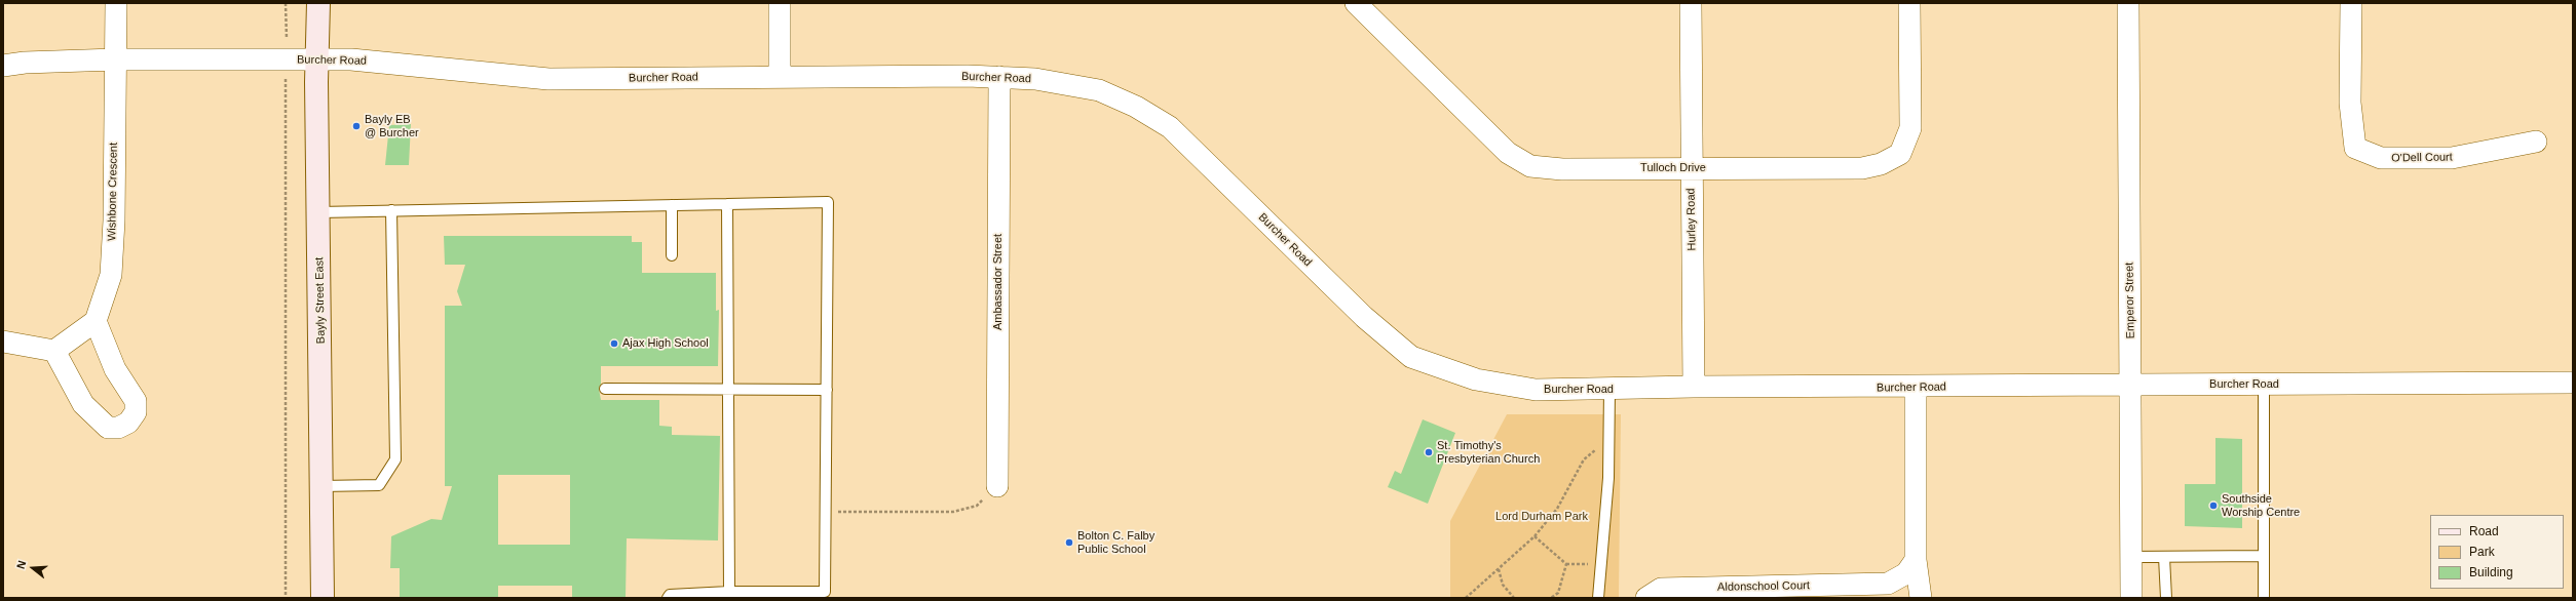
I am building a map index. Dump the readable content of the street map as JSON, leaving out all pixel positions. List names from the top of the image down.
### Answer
{
  "streets": {
    "main road": ["Bayly Street East"],
    "street": [
      "Burcher Road",
      "O'Dell Court",
      "Tulloch Drive",
      "Wishbone Crescent",
      "Hurley Road",
      "Ambassador Street",
      "Emperor Street",
      "Aldonschool Court"
    ]
  },
  "crossings": [
    ["Burcher Road", "Wishbone Crescent"],
    ["Burcher Road", "Hurley Road"],
    ["Burcher Road", "Ambassador Street"],
    ["Burcher Road", "Bayly Street East"],
    ["Burcher Road", "Emperor Street"],
    ["Tulloch Drive", "Hurley Road"]
  ],
  "parks": ["Lord Durham Park"],
  "places": [
    "Bayly EB @ Burcher",
    "Ajax High School",
    "St. Timothy's Presbyterian Church",
    "Southside Worship Centre",
    "Bolton C. Falby Public School"
  ],
  "legend": ["Road", "Park", "Building"],
  "north": "left"
}
